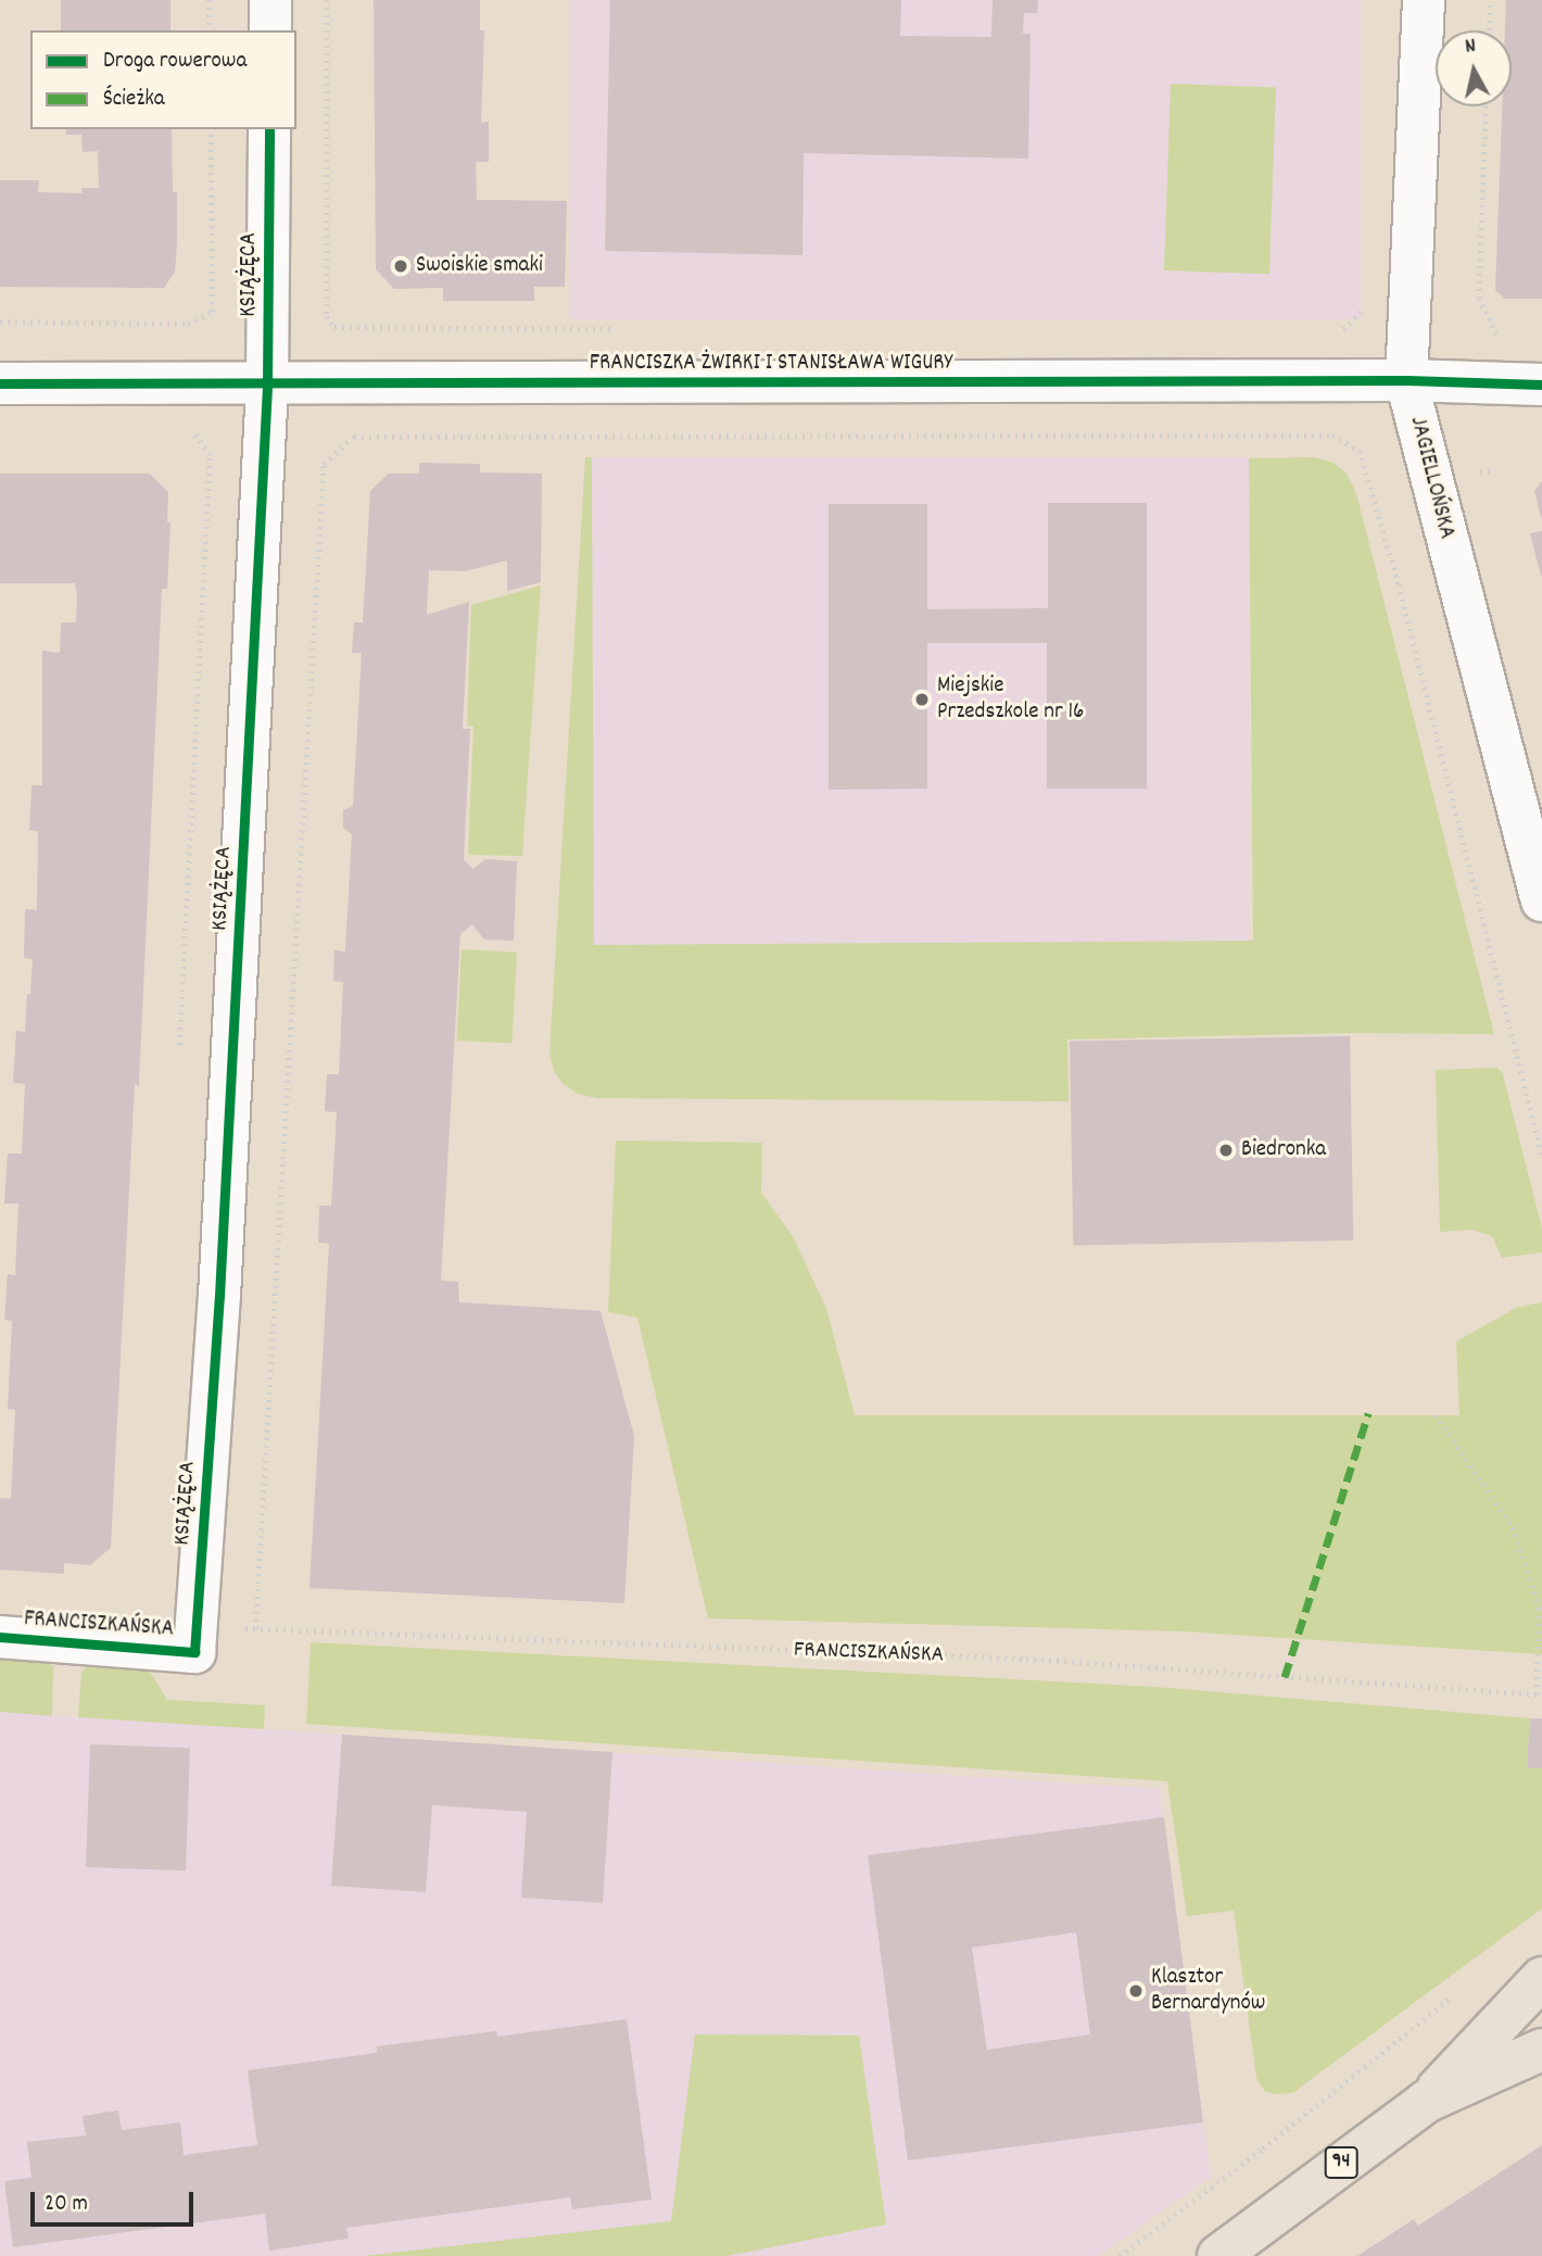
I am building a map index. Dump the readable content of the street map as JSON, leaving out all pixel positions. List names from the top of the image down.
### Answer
{
  "streets": {
    "main road": ["94"],
    "street": [
      "KSIĄŻĘCA",
      "FRANCISZKA ŻWIRKI I STANISŁAWA WIGURY",
      "JAGIELLOŃSKA",
      "FRANCISZKAŃSKA"
    ]
  },
  "crossings": [
    ["KSIĄŻĘCA", "FRANCISZKA ŻWIRKI I STANISŁAWA WIGURY"],
    ["KSIĄŻĘCA", "FRANCISZKAŃSKA"],
    ["FRANCISZKA ŻWIRKI I STANISŁAWA WIGURY", "JAGIELLOŃSKA"]
  ],
  "places": [
    "Swoiskie smaki",
    "Miejskie Przedszkole nr 16",
    "Biedronka",
    "Klasztor Bernardynów"
  ],
  "legend": ["Droga rowerowa", "Ścieżka"],
  "scale_bar": "20 m",
  "north": "top"
}
